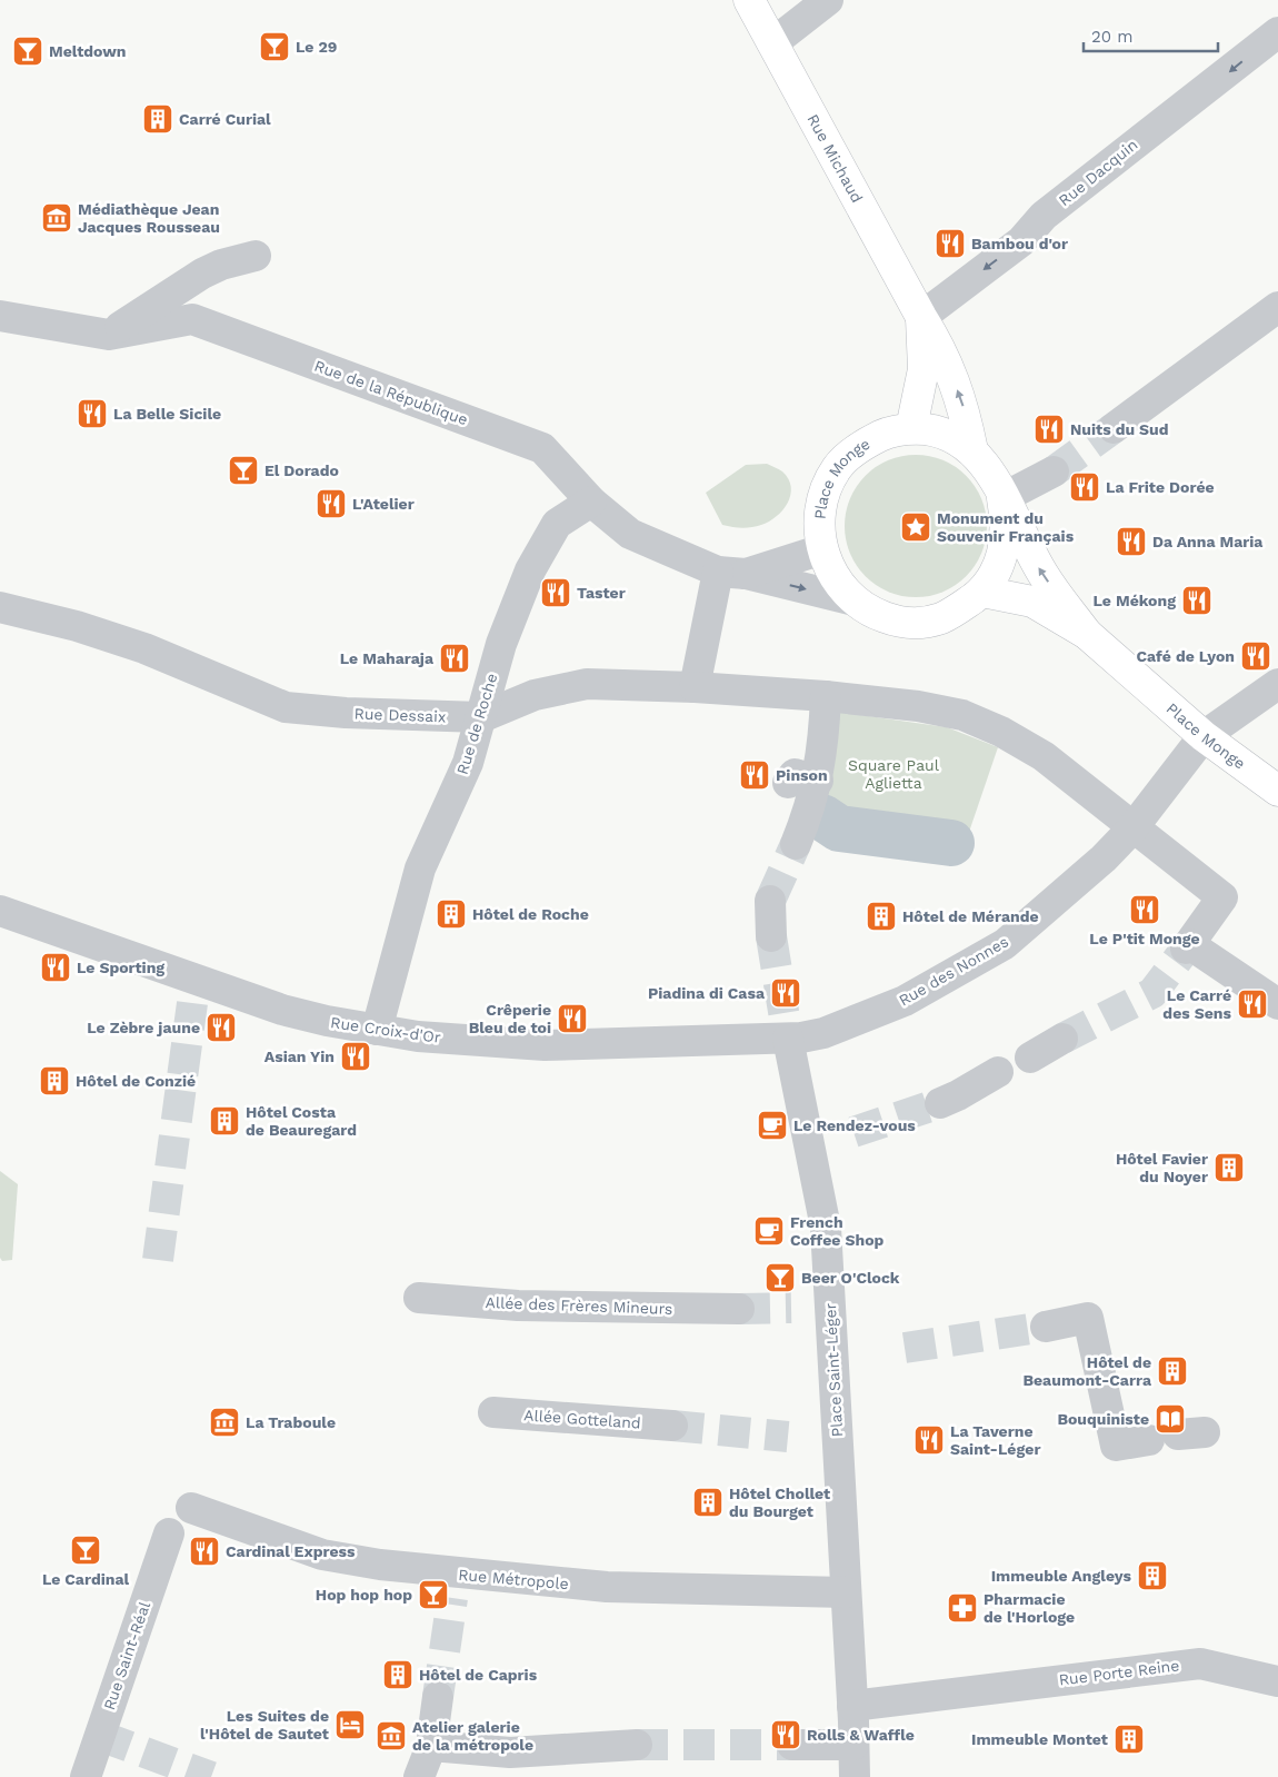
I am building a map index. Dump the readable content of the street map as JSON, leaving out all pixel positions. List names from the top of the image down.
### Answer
{
  "streets": {
    "main road": ["Rue Michaud", "Place Monge"],
    "street": [
      "Rue Dacquin",
      "Rue de la République",
      "Rue Dessaix",
      "Rue de Roche",
      "Rue des Nonnes",
      "Rue Croix-d'Or",
      "Allée des Frères Mineurs",
      "Place Saint-Léger",
      "Allée Gotteland",
      "Rue Métropole",
      "Rue Saint-Réal",
      "Rue Porte Reine"
    ]
  },
  "crossings": [
    ["Rue Michaud", "Rue Dacquin"],
    ["Rue Michaud", "Rue de la République"],
    ["Rue Michaud", "Place Monge"],
    ["Rue de la République", "Place Monge"],
    ["Rue de la République", "Rue de Roche"],
    ["Place Monge", "Rue des Nonnes"],
    ["Rue Dessaix", "Rue de Roche"],
    ["Rue Dessaix", "Rue des Nonnes"],
    ["Rue de Roche", "Rue Croix-d'Or"],
    ["Rue des Nonnes", "Rue Croix-d'Or"],
    ["Rue des Nonnes", "Place Saint-Léger"],
    ["Rue Croix-d'Or", "Place Saint-Léger"],
    ["Place Saint-Léger", "Rue Métropole"],
    ["Place Saint-Léger", "Rue Porte Reine"]
  ],
  "parks": ["Square Paul Aglietta"],
  "places": {
    "bar": [
      "Le 29",
      "Meltdown",
      "El Dorado",
      "Beer O'Clock",
      "Le Cardinal",
      "Hop hop hop"
    ],
    "building": [
      "Carré Curial",
      "Hôtel de Roche",
      "Hôtel de Mérande",
      "Hôtel de Conzié",
      "Hôtel Costa de Beauregard",
      "Hôtel Favier du Noyer",
      "Hôtel de Beaumont-Carra",
      "Hôtel Chollet du Bourget",
      "Immeuble Angleys",
      "Hôtel de Capris",
      "Immeuble Montet"
    ],
    "museum": ["Médiathèque Jean Jacques Rousseau", "La Traboule", "Atelier galerie de la métropole"],
    "restaurant": [
      "Bambou d'or",
      "La Belle Sicile",
      "Nuits du Sud",
      "La Frite Dorée",
      "L'Atelier",
      "Da Anna Maria",
      "Taster",
      "Le Mékong",
      "Café de Lyon",
      "Le Maharaja",
      "Pinson",
      "Le P'tit Monge",
      "Le Sporting",
      "Piadina di Casa",
      "Le Carré des Sens",
      "Crêperie Bleu de toi",
      "Le Zèbre jaune",
      "Asian Yin",
      "La Taverne Saint-Léger",
      "Cardinal Express",
      "Rolls & Waffle"
    ],
    "place": ["Monument du Souvenir Français"],
    "cafe": ["Le Rendez-vous", "French Coffee Shop"],
    "library": ["Bouquiniste"],
    "pharmacy": ["Pharmacie de l'Horloge"],
    "hotel": ["Les Suites de l'Hôtel de Sautet"]
  },
  "scale_bar": "20 m"
}
